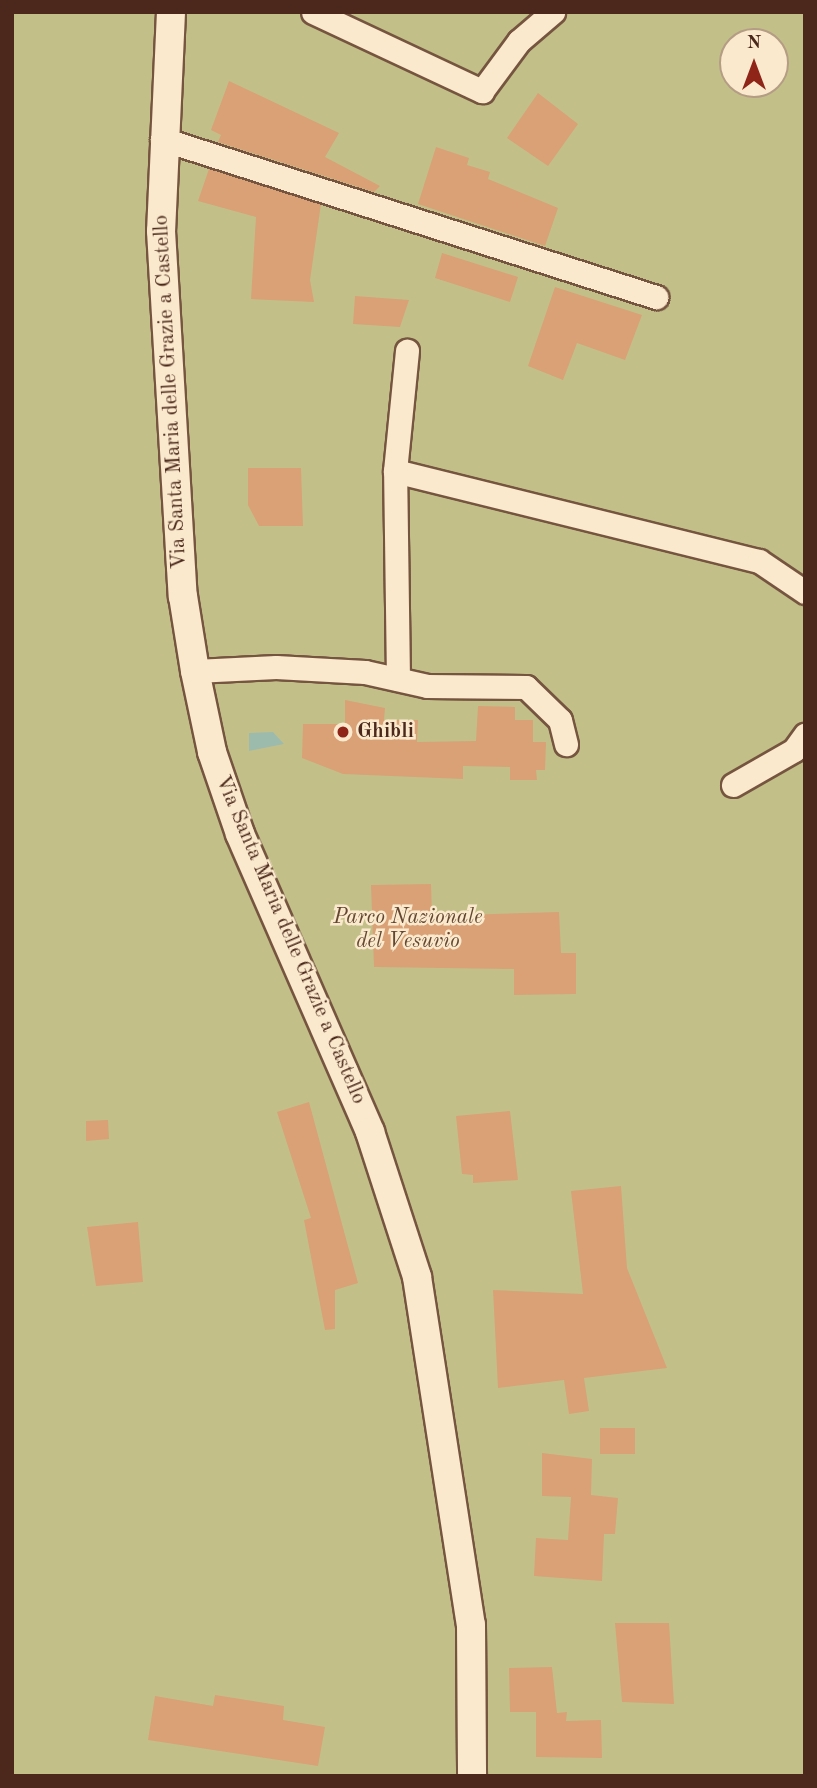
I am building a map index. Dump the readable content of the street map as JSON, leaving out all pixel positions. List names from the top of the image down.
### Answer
{
  "streets": {
    "street": ["Via Santa Maria delle Grazie a Castello"]
  },
  "parks": ["Parco Nazionale del Vesuvio"],
  "places": ["Ghibli"],
  "north": "top"
}
